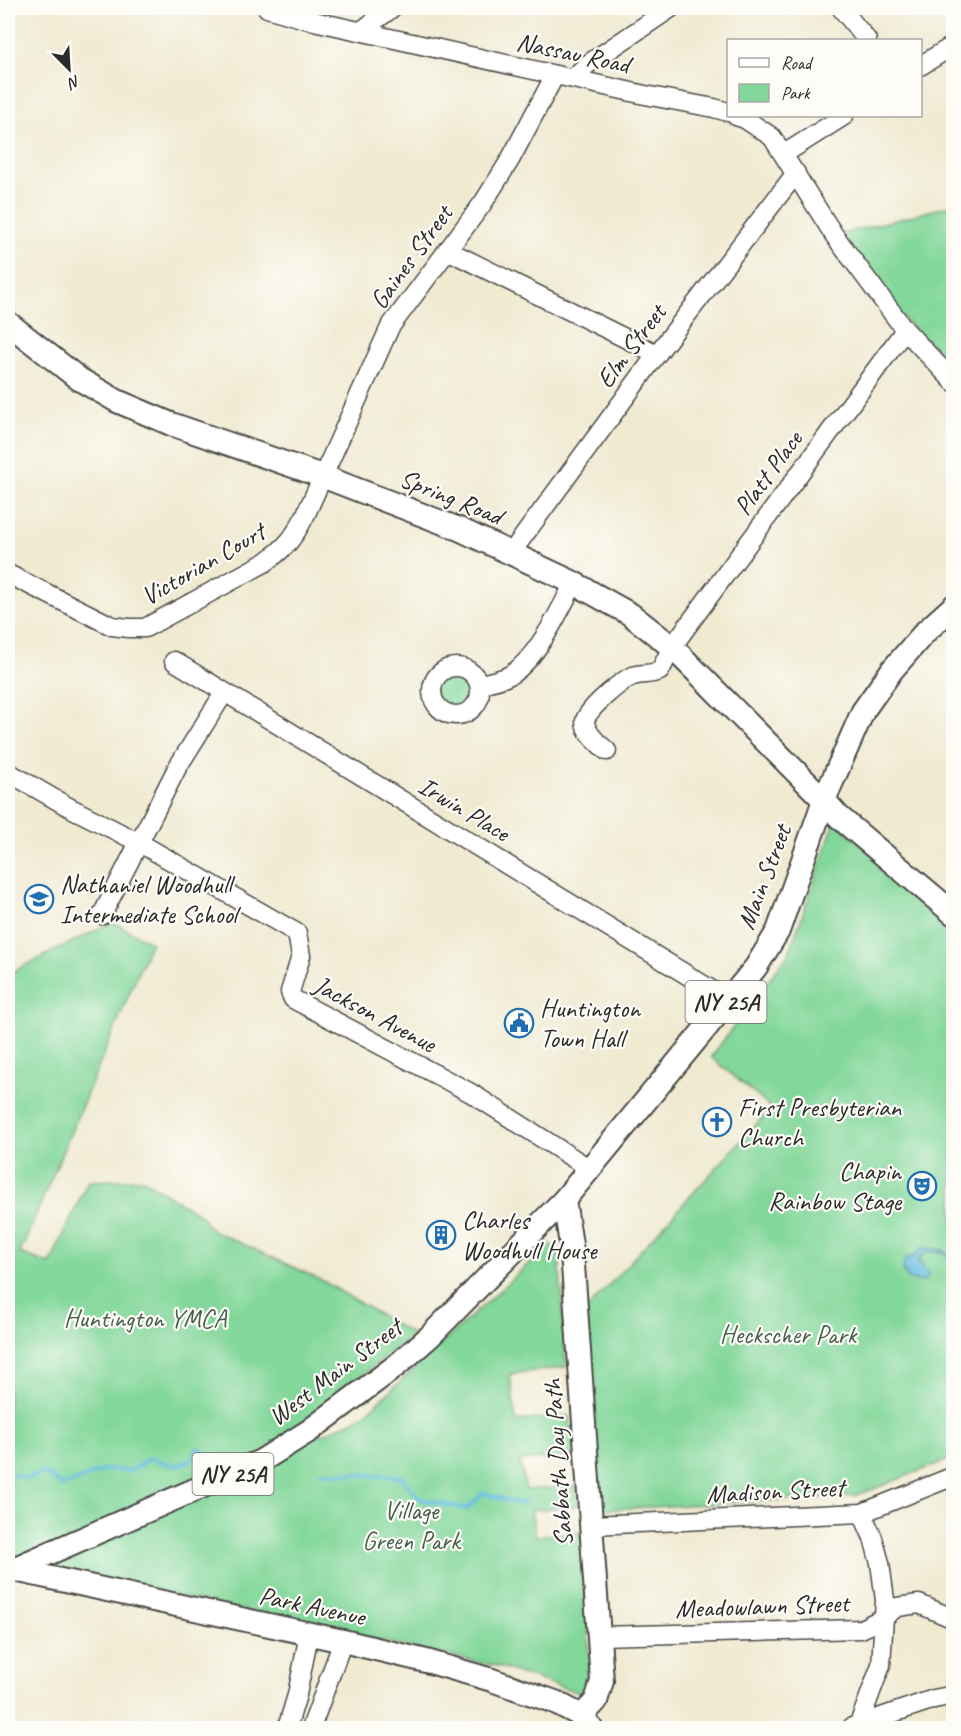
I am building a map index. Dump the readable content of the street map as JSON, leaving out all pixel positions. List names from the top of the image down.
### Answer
{
  "streets": {
    "main road": [
      "Spring Road",
      "Main Street",
      "NY 25A",
      "West Main Street",
      "Sabbath Day Path",
      "Park Avenue"
    ],
    "street": [
      "Nassau Road",
      "Gaines Street",
      "Elm Street",
      "Platt Place",
      "Victorian Court",
      "Irwin Place",
      "Jackson Avenue",
      "Madison Street",
      "Meadowlawn Street"
    ]
  },
  "crossings": [
    ["Nassau Road", "Gaines Street"],
    ["Gaines Street", "Spring Road"],
    ["Gaines Street", "Victorian Court"],
    ["Elm Street", "Spring Road"],
    ["Platt Place", "Spring Road"],
    ["Spring Road", "Victorian Court"],
    ["Spring Road", "Main Street"],
    ["Irwin Place", "Main Street"],
    ["Main Street", "Jackson Avenue"],
    ["Main Street", "West Main Street"],
    ["Main Street", "Sabbath Day Path"],
    ["West Main Street", "Park Avenue"],
    ["Sabbath Day Path", "Madison Street"],
    ["Sabbath Day Path", "Park Avenue"],
    ["Sabbath Day Path", "Meadowlawn Street"]
  ],
  "parks": ["Huntington YMCA", "Heckscher Park", "Village Green Park"],
  "places": {
    "school or university": ["Nathaniel Woodhull Intermediate School"],
    "public building": ["Huntington Town Hall"],
    "church": ["First Presbyterian Church"],
    "theatre": ["Chapin Rainbow Stage"],
    "building": ["Charles Woodhull House"]
  },
  "legend": ["Road", "Park"],
  "north": "bottom right"
}
